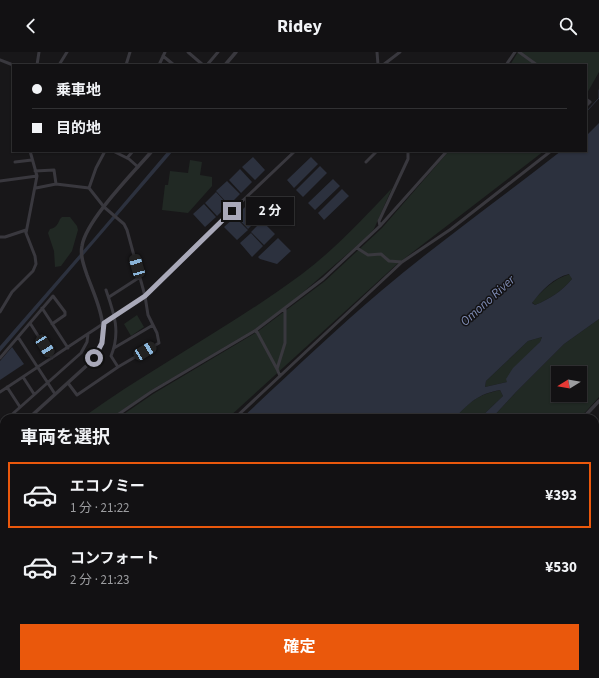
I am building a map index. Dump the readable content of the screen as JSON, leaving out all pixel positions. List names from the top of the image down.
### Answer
{
  "water": ["Omono River"],
  "north": "left",
  "page": {
    "header": "Ridey",
    "banner": ["乗車地", "目的地"],
    "bubble": "2 分",
    "heading": "車両を選択",
    "list": [
      {
        "name": "エコノミー",
        "note": "1 分 · 21:22",
        "value": "¥393"
      },
      {
        "name": "コンフォート",
        "note": "2 分 · 21:23",
        "value": "¥530"
      }
    ],
    "buttons": "確定"
  }
}
